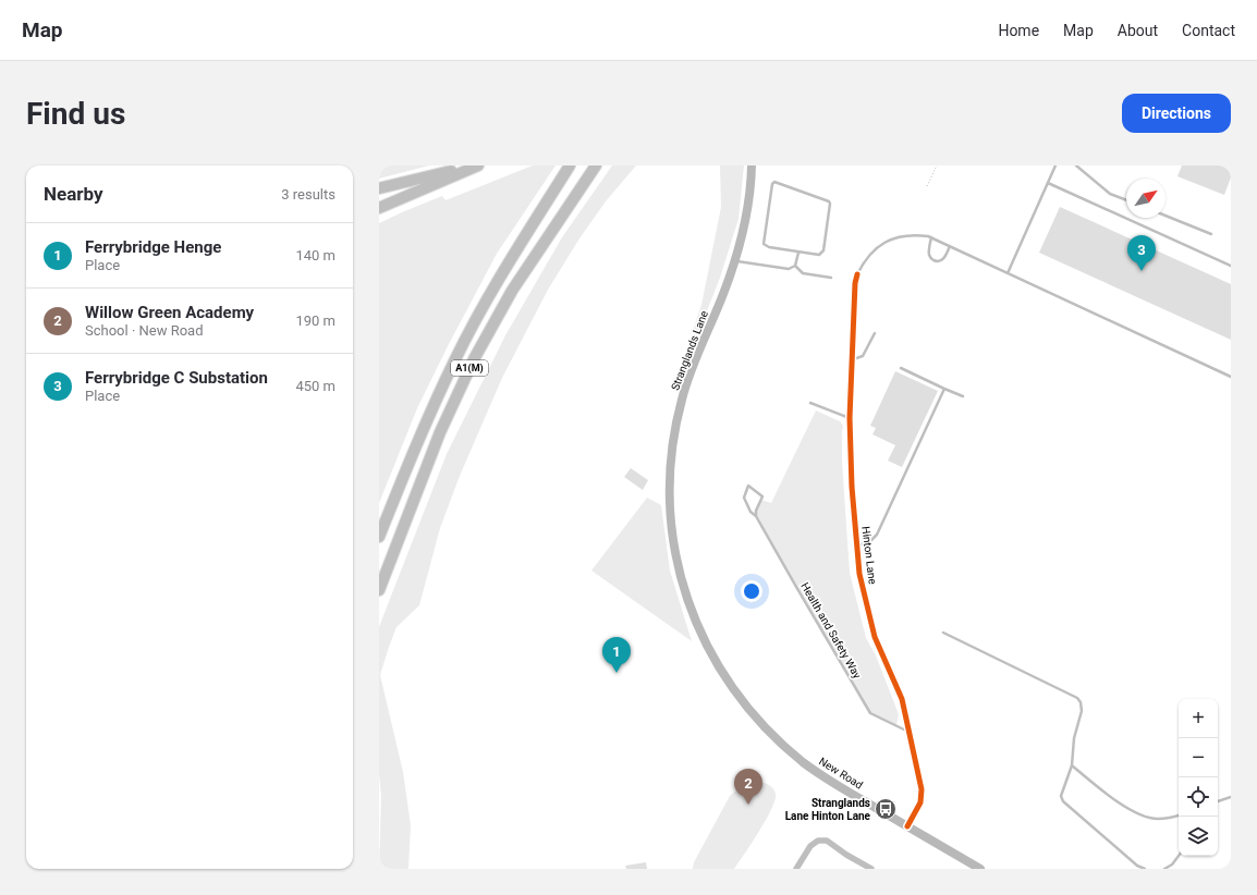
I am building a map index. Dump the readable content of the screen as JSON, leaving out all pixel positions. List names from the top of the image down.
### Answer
{
  "streets": {
    "highway": ["A1(M)"],
    "main road": ["Stranglands Lane", "New Road"],
    "street": ["Hinton Lane"],
    "lane": ["Health and Safety Way"]
  },
  "crossings": [
    ["Stranglands Lane", "New Road"],
    ["Hinton Lane", "Health and Safety Way"],
    ["Hinton Lane", "New Road"]
  ],
  "places": {
    "bus stop": ["Stranglands Lane Hinton Lane"]
  },
  "north": "top right",
  "page": {
    "header": "Map",
    "nav": [
      "Home",
      "Map",
      "About",
      "Contact"
    ],
    "buttons": "Directions",
    "title": "Find us",
    "heading": ["Nearby", "3 results"],
    "list": [
      {
        "mark": "1",
        "name": "Ferrybridge Henge",
        "note": "Place",
        "value": "140 m"
      },
      {
        "mark": "2",
        "name": "Willow Green Academy",
        "note": "School · New Road",
        "value": "190 m"
      },
      {
        "mark": "3",
        "name": "Ferrybridge C Substation",
        "note": "Place",
        "value": "450 m"
      }
    ],
    "pins": ["3", "1", "2"],
    "map_buttons": ["+", "−"]
  }
}
